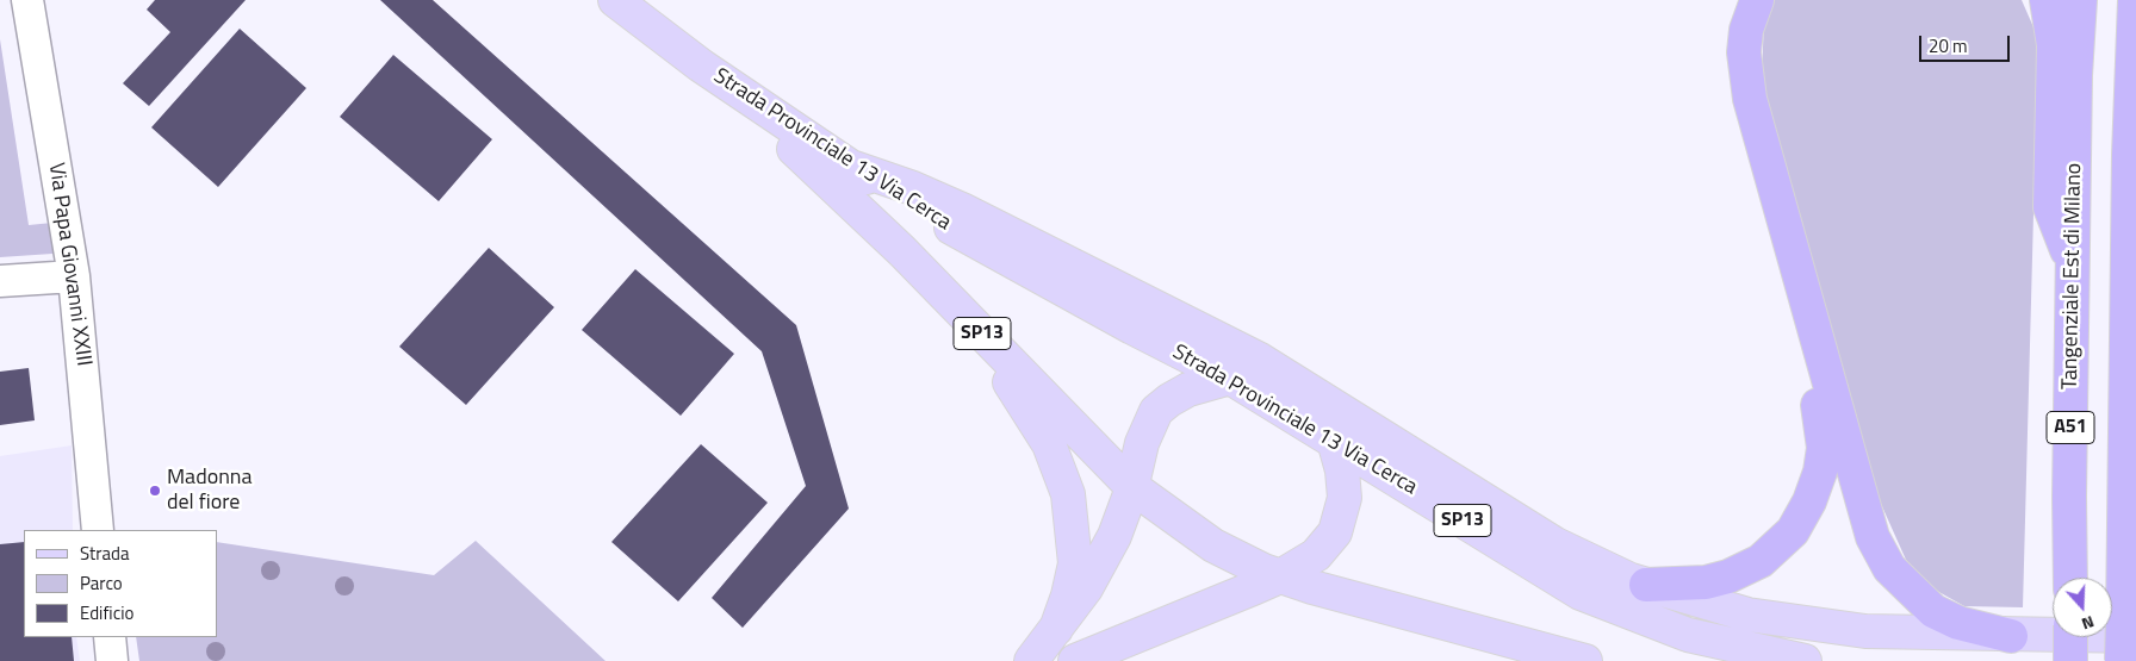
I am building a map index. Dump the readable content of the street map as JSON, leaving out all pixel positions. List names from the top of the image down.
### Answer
{
  "streets": {
    "highway": ["Tangenziale Est di Milano", "A51"],
    "main road": ["Strada Provinciale 13 Via Cerca", "SP13"],
    "street": ["Via Papa Giovanni XXIII"]
  },
  "crossings": [
    ["Strada Provinciale 13 Via Cerca", "SP13"]
  ],
  "places": ["Madonna del fiore"],
  "legend": ["Strada", "Parco", "Edificio"],
  "scale_bar": "20 m",
  "north": "bottom"
}
